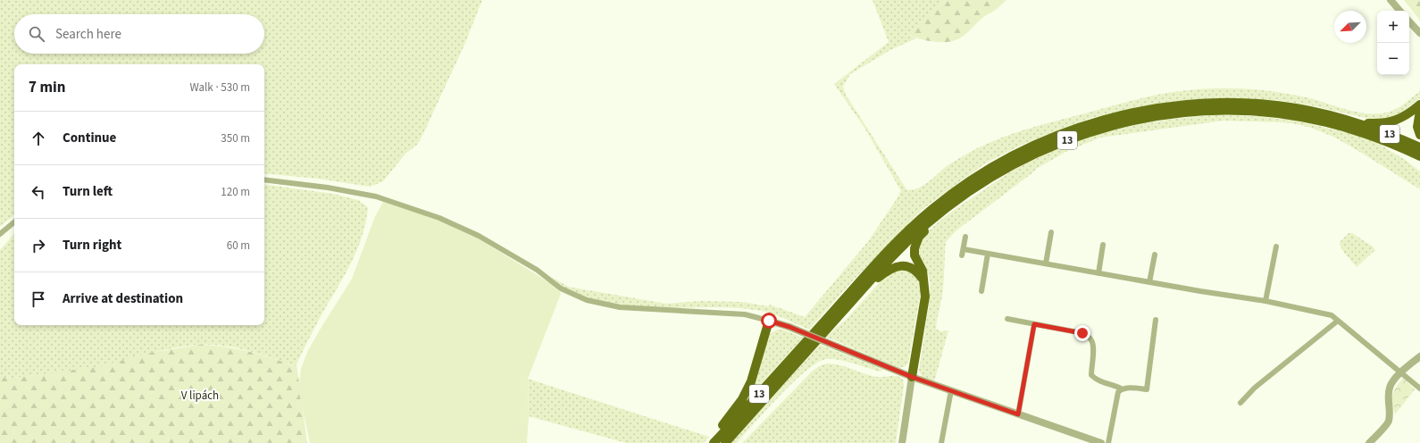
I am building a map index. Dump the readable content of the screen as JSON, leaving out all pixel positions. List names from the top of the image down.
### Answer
{
  "streets": {
    "highway": ["13"]
  },
  "parks": ["V lipách"],
  "north": "bottom left",
  "page": {
    "map_buttons": ["+", "−"],
    "search": "Search here",
    "heading": ["7 min", "Walk · 530 m"],
    "list": [
      ["Continue", "350 m"],
      ["Turn left", "120 m"],
      ["Turn right", "60 m"],
      "Arrive at destination"
    ]
  }
}
